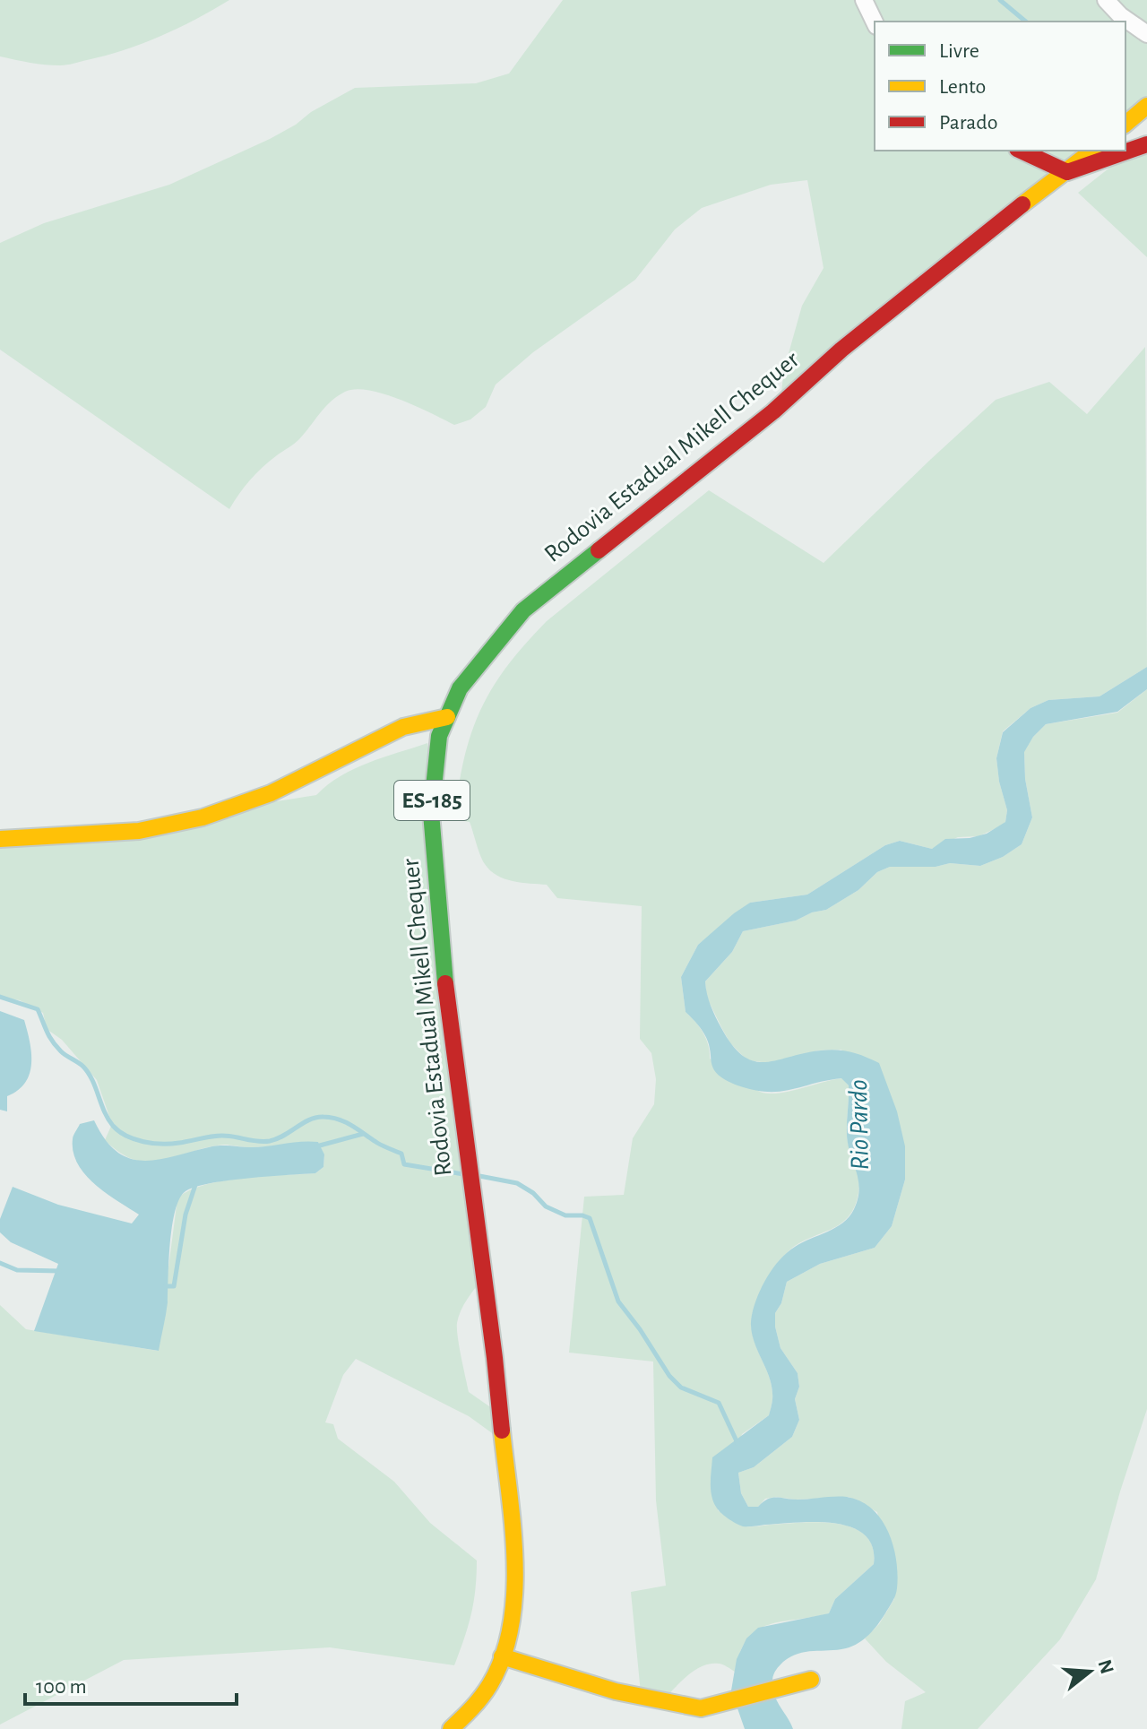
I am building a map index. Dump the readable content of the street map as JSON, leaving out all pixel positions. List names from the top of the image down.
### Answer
{
  "streets": {
    "main road": ["Rodovia Estadual Mikell Chequer", "ES-185"]
  },
  "water": ["Rio Pardo"],
  "legend": ["Livre", "Lento", "Parado"],
  "scale_bar": "100 m",
  "north": "right"
}
